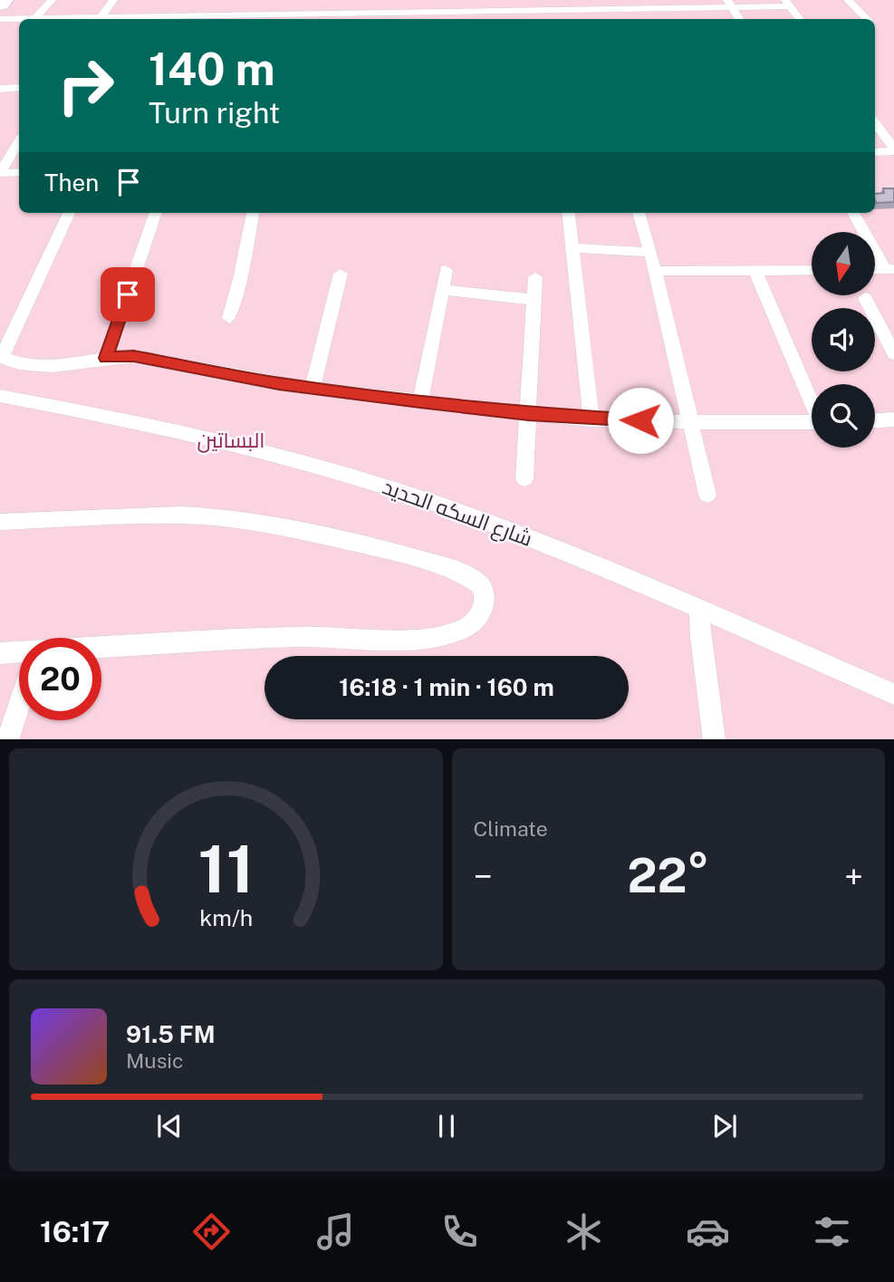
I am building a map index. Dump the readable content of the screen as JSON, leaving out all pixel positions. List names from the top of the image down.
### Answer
{
  "streets": {
    "lane": ["شارع السكه الحديد"]
  },
  "parks": ["البساتين"],
  "north": "bottom",
  "page": {
    "turn": ["140 m", "Turn right"],
    "then": "Then",
    "limit": "20",
    "trip": "16:18 · 1 min · 160 m",
    "tile": "Climate",
    "heat": ["−", "22°", "+"],
    "song": ["91.5 FM", "Music"],
    "tabs": "16:17",
    "gauge": ["11", "km/h"]
  }
}
